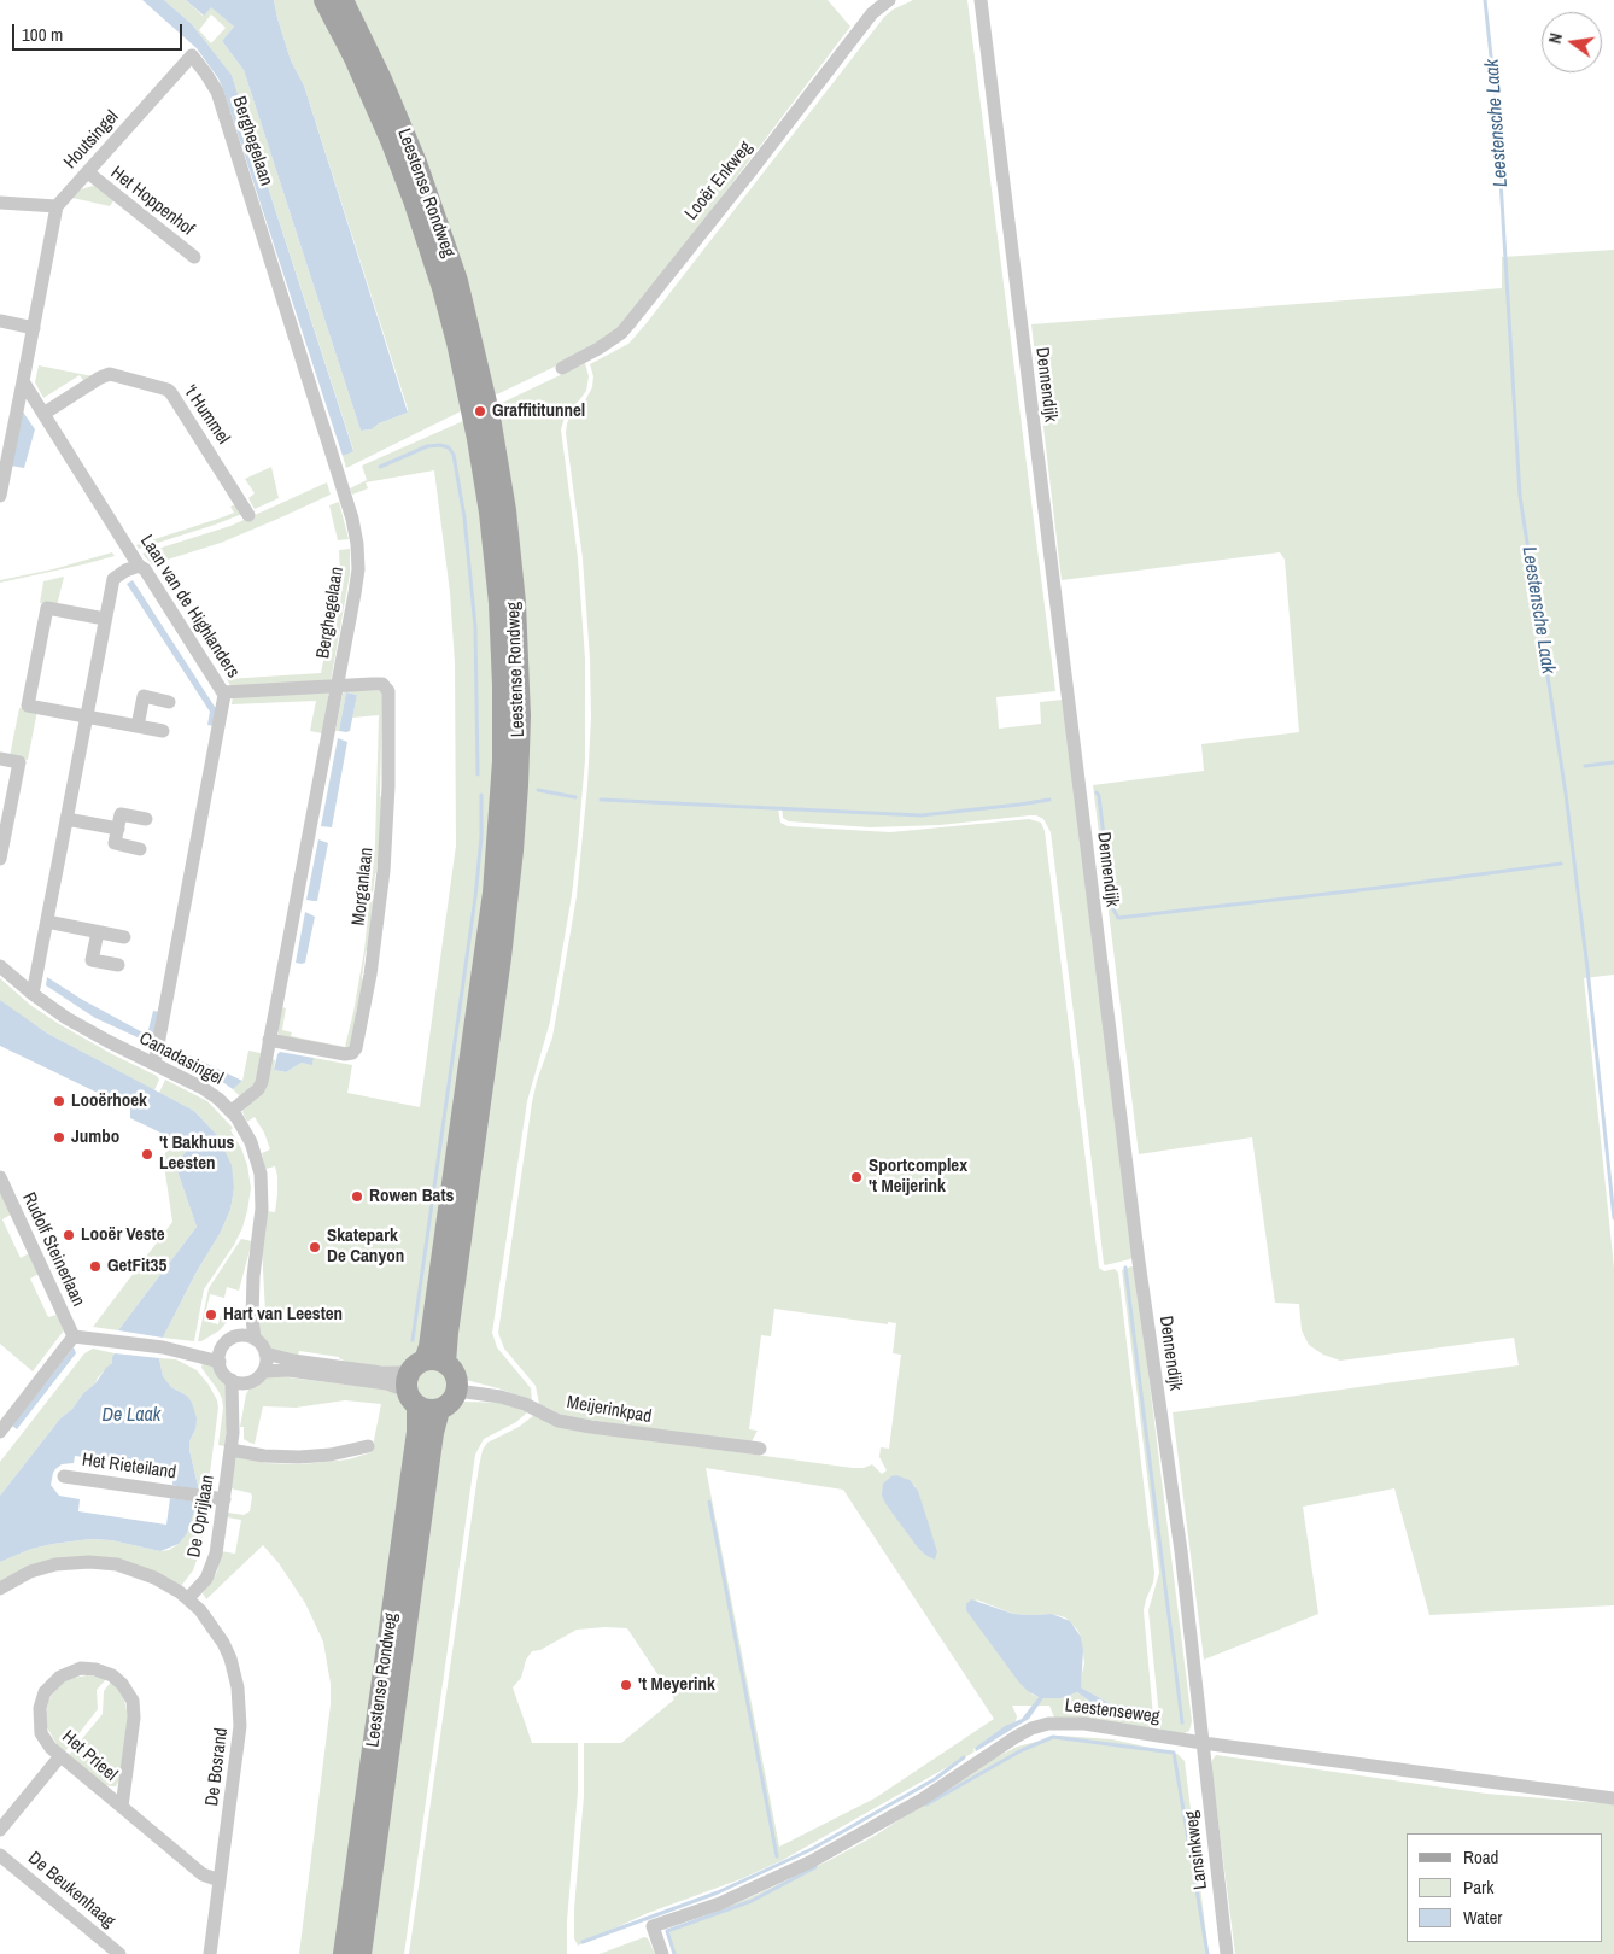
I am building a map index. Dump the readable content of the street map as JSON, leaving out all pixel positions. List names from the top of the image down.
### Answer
{
  "streets": {
    "main road": ["Leestense Rondweg"],
    "street": [
      "Houtsingel",
      "Berghegelaan",
      "Looër Enkweg",
      "Het Hoppenhof",
      "Dennendijk",
      "'t Hummel",
      "Laan van de Highlanders",
      "Morganlaan",
      "Canadasingel",
      "Rudolf Steinerlaan",
      "Meijerinkpad",
      "Het Rieteiland",
      "De Oprijlaan",
      "Leestenseweg",
      "Het Prieel",
      "De Bosrand",
      "Lansinkweg",
      "De Beukenhaag"
    ]
  },
  "crossings": [
    ["Houtsingel", "Berghegelaan"],
    ["Houtsingel", "Het Hoppenhof"],
    ["Berghegelaan", "Morganlaan"],
    ["Berghegelaan", "Canadasingel"],
    ["Dennendijk", "Leestenseweg"],
    ["Dennendijk", "Lansinkweg"],
    ["'t Hummel", "Laan van de Highlanders"],
    ["Laan van de Highlanders", "Canadasingel"],
    ["Canadasingel", "De Oprijlaan"],
    ["Het Rieteiland", "De Oprijlaan"],
    ["De Oprijlaan", "De Bosrand"],
    ["Leestenseweg", "Lansinkweg"],
    ["Het Prieel", "De Bosrand"]
  ],
  "water": ["Leestensche Laak", "De Laak"],
  "places": [
    "Graffititunnel",
    "Looërhoek",
    "Jumbo",
    "'t Bakhuus Leesten",
    "Sportcomplex 't Meijerink",
    "Rowen Bats",
    "Looër Veste",
    "Skatepark De Canyon",
    "GetFit35",
    "Hart van Leesten",
    "'t Meyerink"
  ],
  "legend": ["Road", "Park", "Water"],
  "scale_bar": "100 m",
  "north": "left"
}
